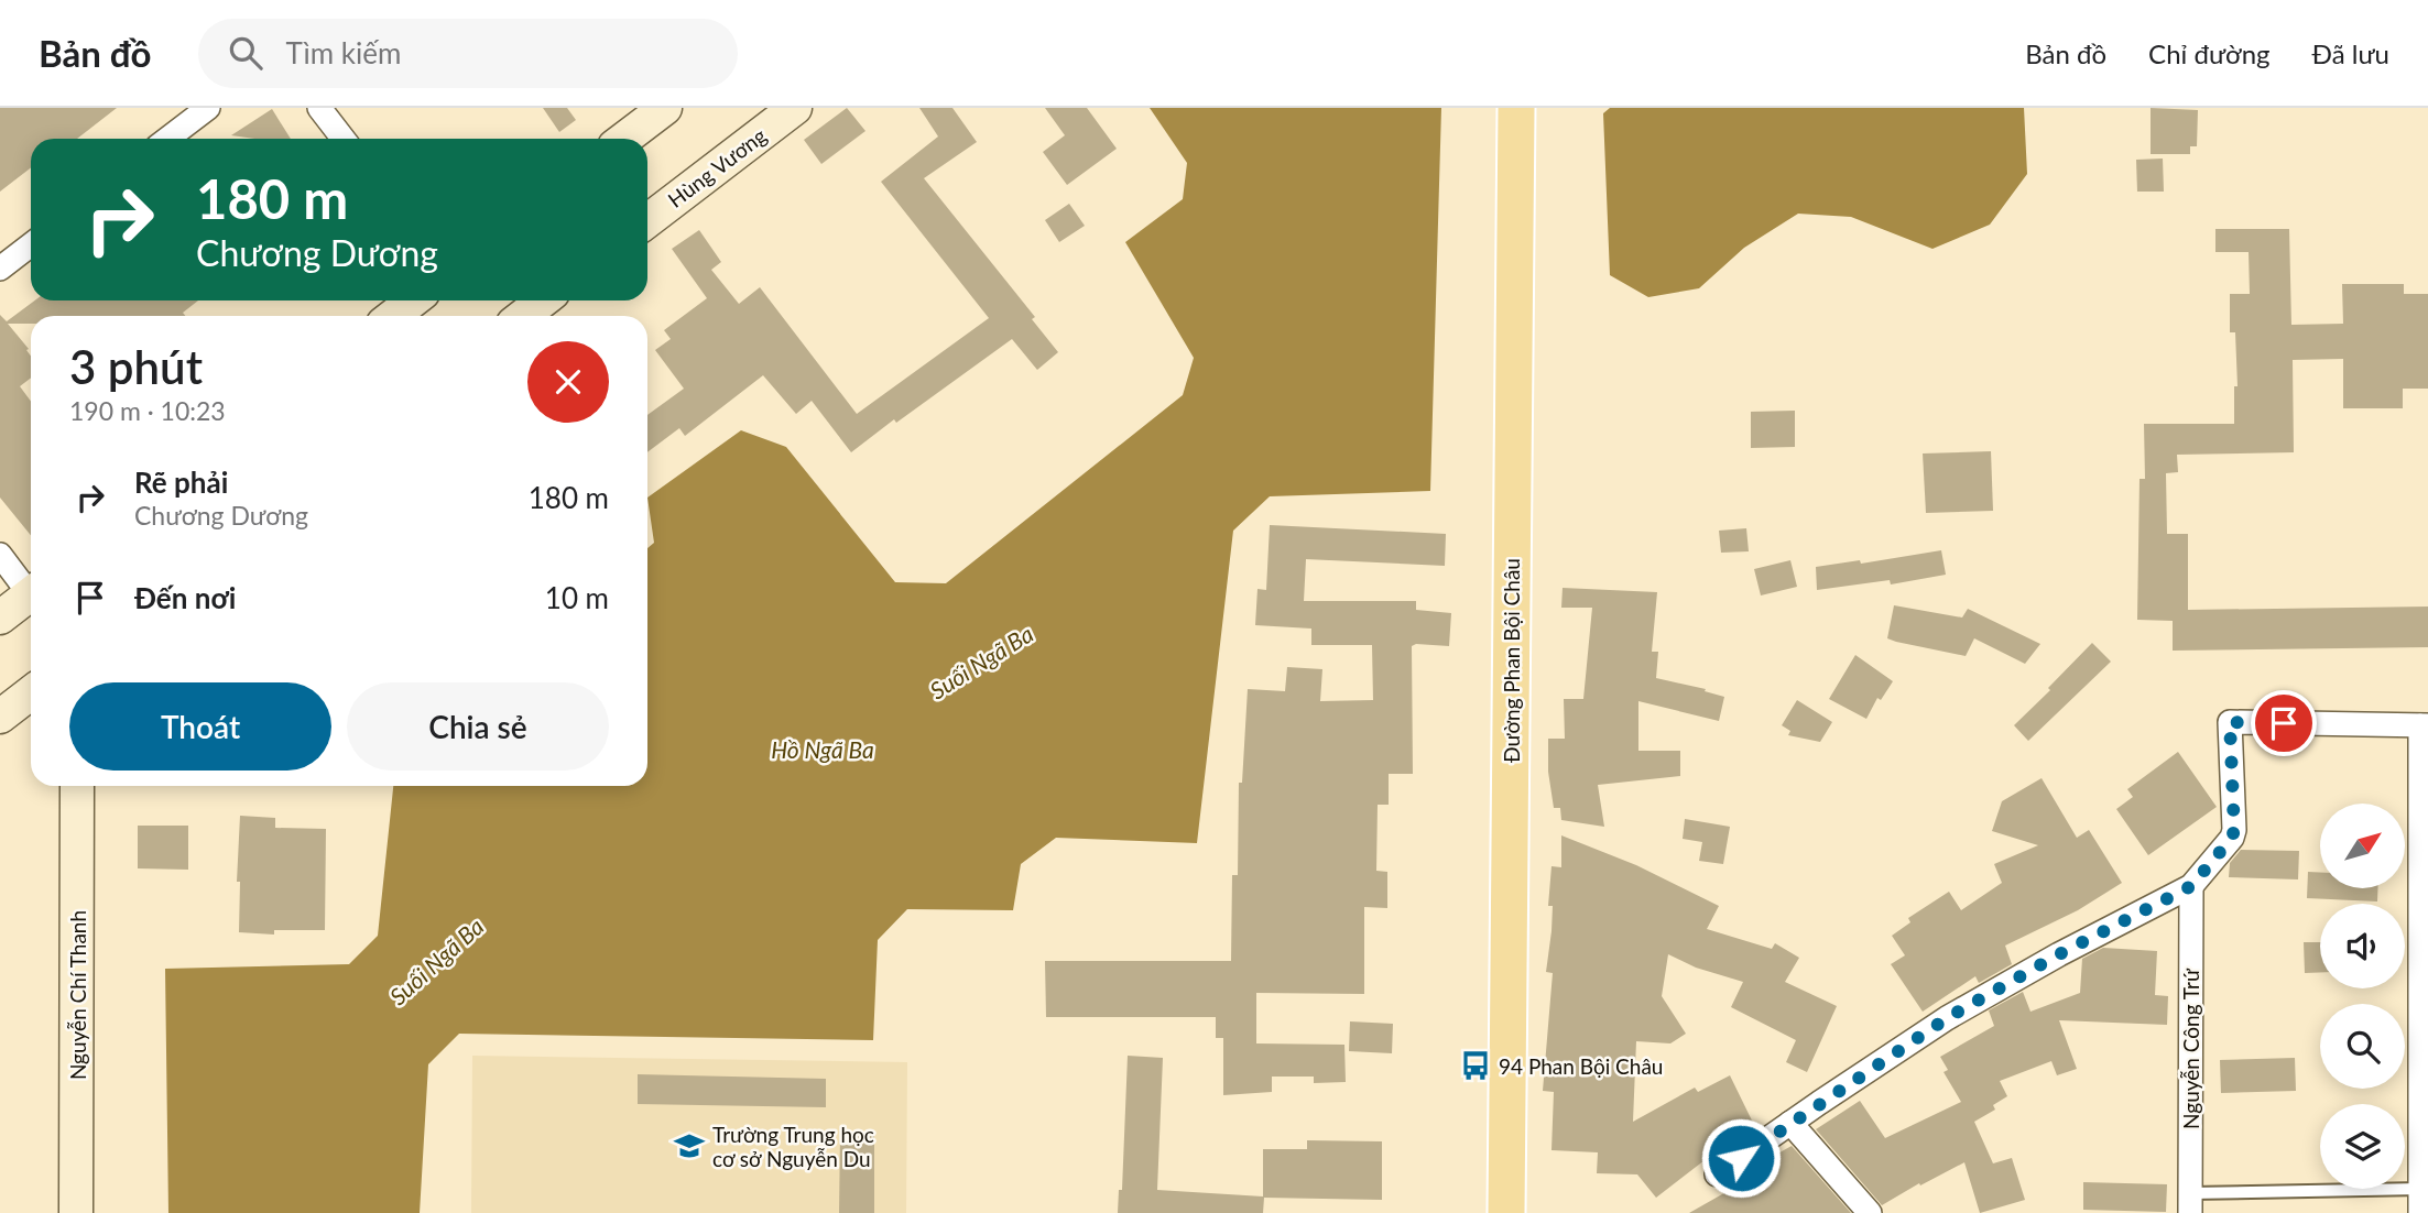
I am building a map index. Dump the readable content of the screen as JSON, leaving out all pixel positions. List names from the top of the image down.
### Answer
{
  "streets": {
    "main road": ["Hùng Vương", "Đường Phan Bội Châu", "Nguyễn Chí Thanh"],
    "street": ["Nguyễn Công Trứ"]
  },
  "water": ["Suối Ngã Ba", "Hồ Ngã Ba"],
  "places": {
    "bus stop": ["94 Phan Bội Châu"],
    "school or university": ["Trường Trung học cơ sở Nguyễn Du"]
  },
  "north": "top right",
  "page": {
    "header": "Bản đồ",
    "search": "Tìm kiếm",
    "nav": ["Bản đồ", "Chỉ đường", "Đã lưu"],
    "turn": ["180 m", "Chương Dương"],
    "heading": ["3 phút", "190 m · 10:23"],
    "list": [
      {
        "name": "Rẽ phải",
        "note": "Chương Dương",
        "value": "180 m"
      },
      {
        "name": "Đến nơi",
        "value": "10 m"
      }
    ],
    "buttons": ["Thoát", "Chia sẻ"]
  }
}
